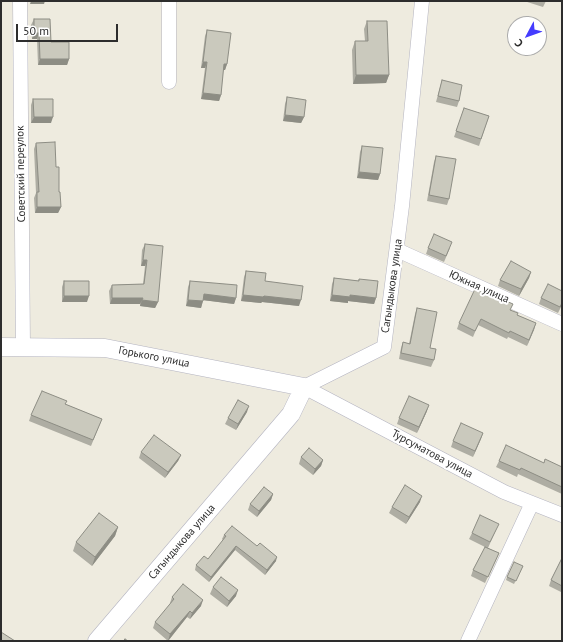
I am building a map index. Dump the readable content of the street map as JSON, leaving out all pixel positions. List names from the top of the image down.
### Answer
{
  "streets": {
    "street": [
      "Советский переулок",
      "Сагындыкова улица",
      "Южная улица",
      "Горького улица",
      "Турсуматова улица"
    ]
  },
  "crossings": [
    ["Советский переулок", "Горького улица"],
    ["Сагындыкова улица", "Южная улица"],
    ["Сагындыкова улица", "Горького улица"],
    ["Сагындыкова улица", "Турсуматова улица"],
    ["Горького улица", "Турсуматова улица"]
  ],
  "scale_bar": "50 m",
  "north": "bottom left"
}
